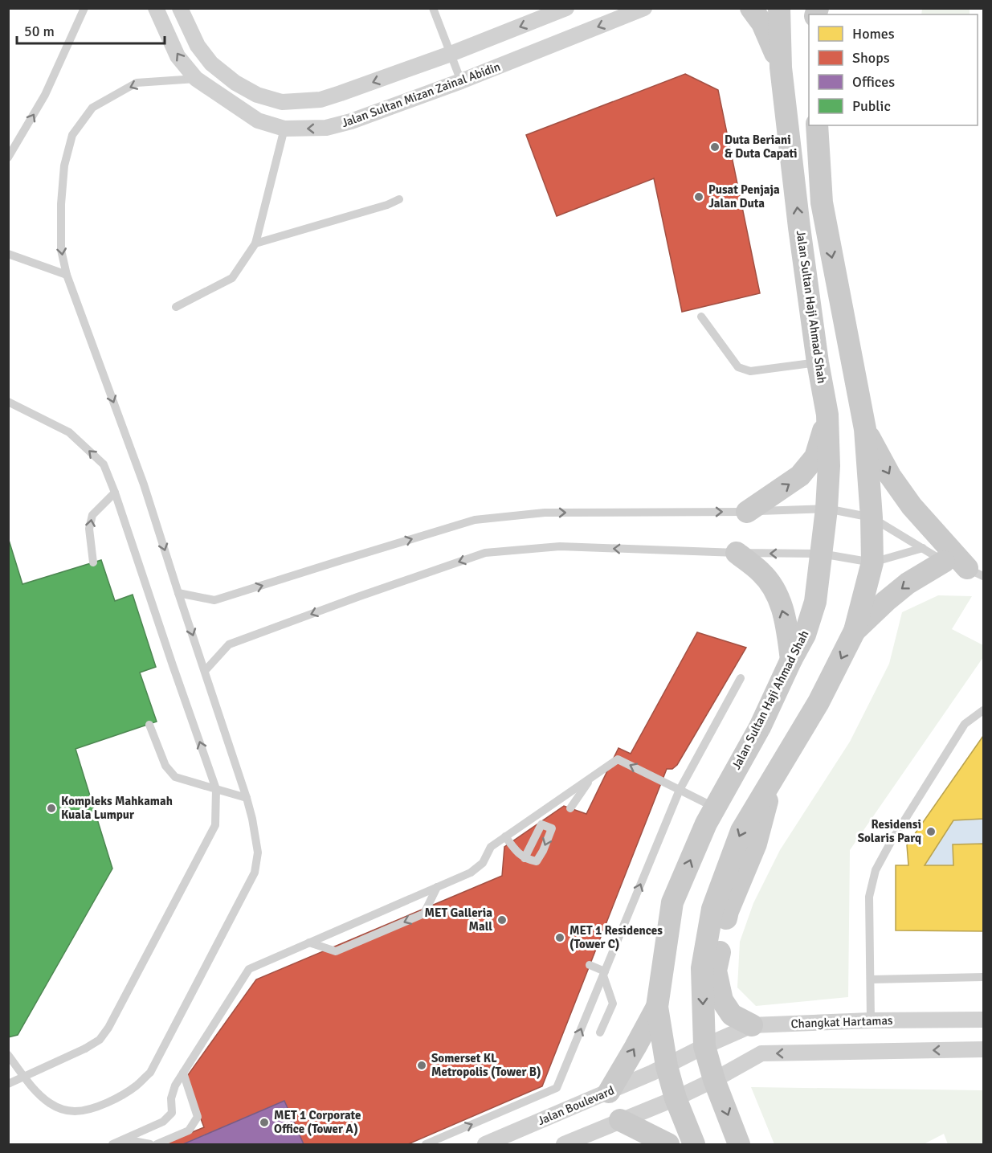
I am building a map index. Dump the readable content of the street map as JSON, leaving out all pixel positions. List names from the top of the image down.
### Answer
{
  "streets": {
    "street": [
      "Jalan Sultan Mizan Zainal Abidin",
      "Jalan Sultan Haji Ahmad Shah",
      "Changkat Hartamas",
      "Jalan Boulevard"
    ]
  },
  "crossings": [
    ["Jalan Sultan Haji Ahmad Shah", "Jalan Boulevard"],
    ["Changkat Hartamas", "Jalan Boulevard"]
  ],
  "one_way": ["Jalan Sultan Mizan Zainal Abidin"],
  "places": [
    "Duta Beriani & Duta Capati",
    "Pusat Penjaja Jalan Duta",
    "Kompleks Mahkamah Kuala Lumpur",
    "Residensi Solaris Parq",
    "MET Galleria Mall",
    "MET 1 Residences (Tower C)",
    "Somerset KL Metropolis (Tower B)",
    "MET 1 Corporate Office (Tower A)"
  ],
  "legend": [
    "Homes",
    "Shops",
    "Offices",
    "Public"
  ],
  "scale_bar": "50 m"
}
